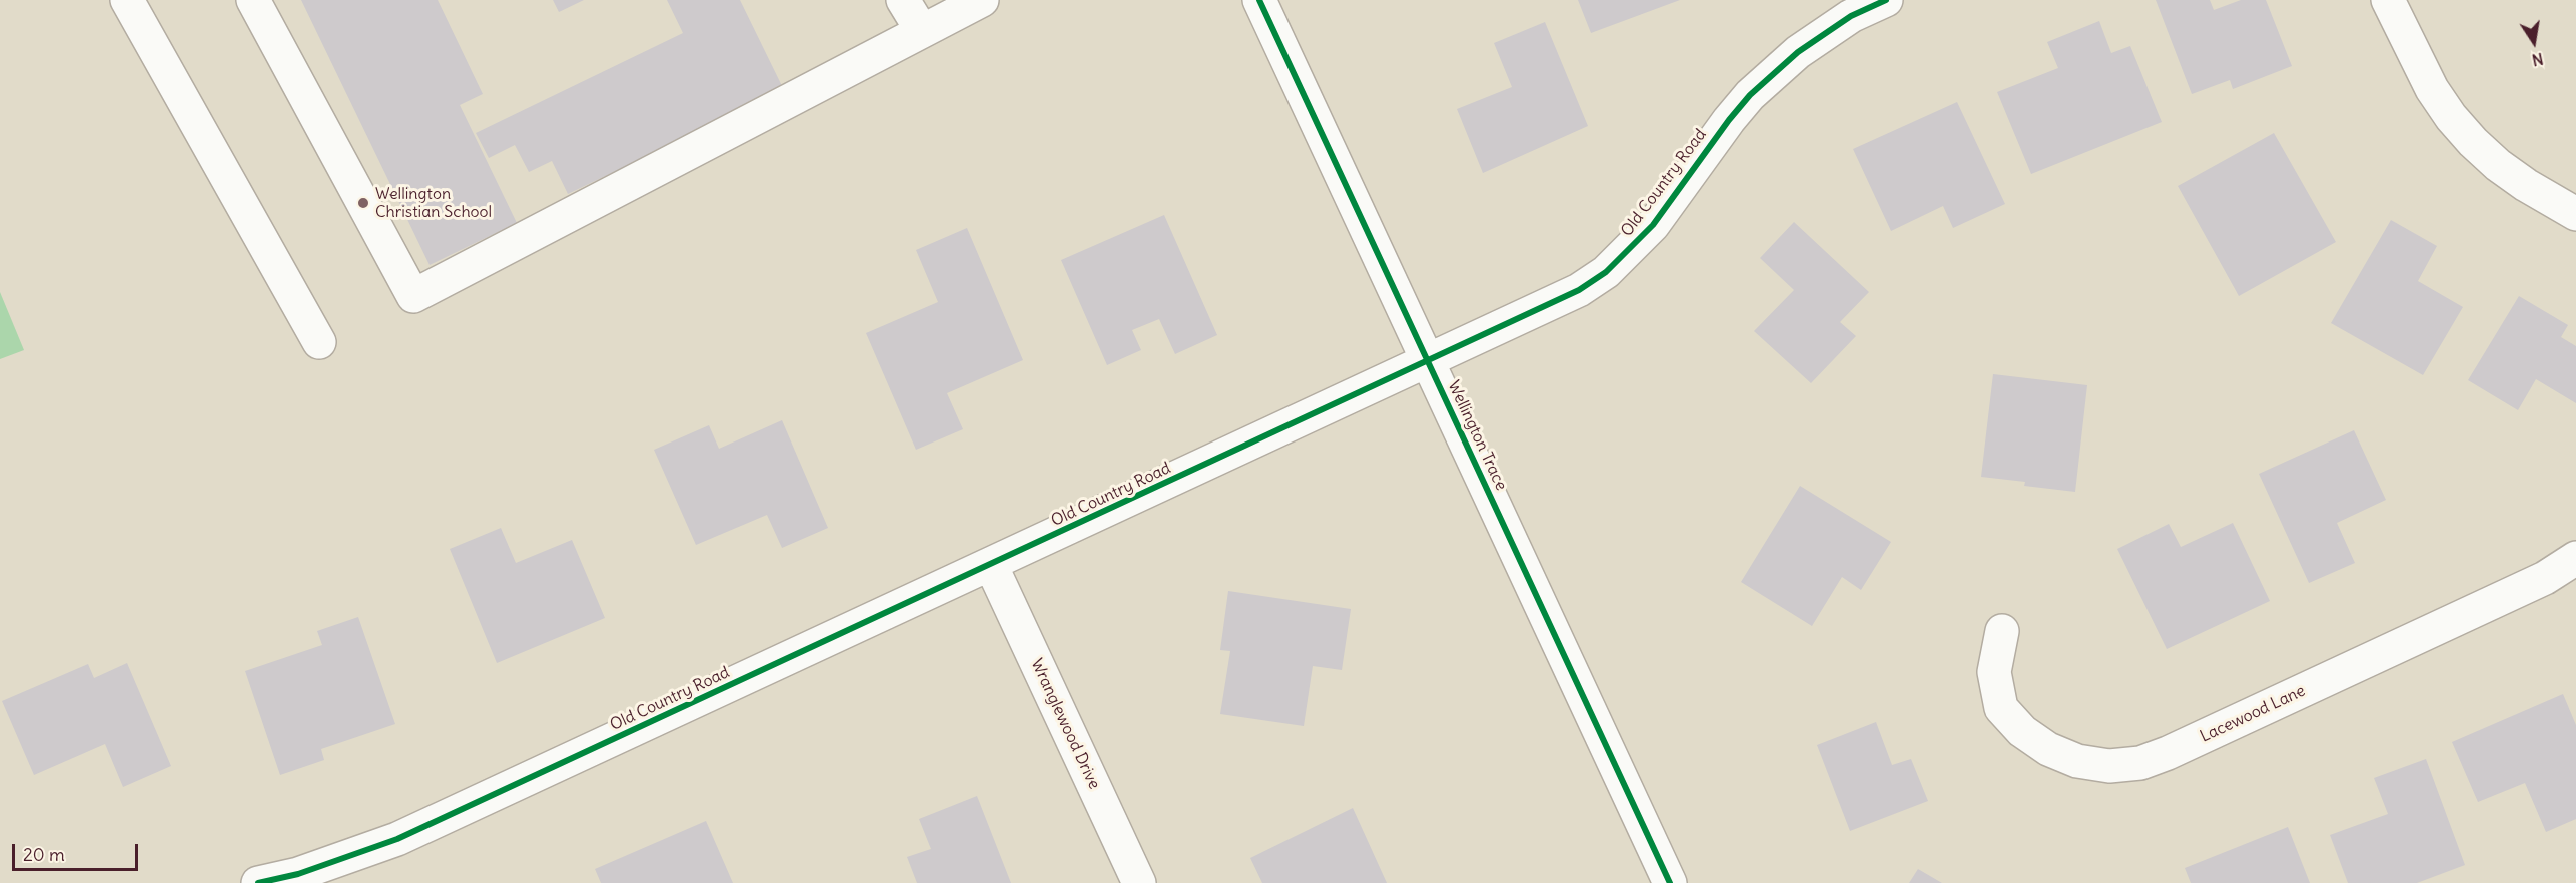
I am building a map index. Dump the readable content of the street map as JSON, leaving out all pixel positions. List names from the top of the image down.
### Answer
{
  "streets": {
    "street": [
      "Old Country Road",
      "Wellington Trace",
      "Lacewood Lane",
      "Wranglewood Drive"
    ]
  },
  "crossings": [
    ["Old Country Road", "Wellington Trace"],
    ["Old Country Road", "Wranglewood Drive"]
  ],
  "places": ["Wellington Christian School"],
  "scale_bar": "20 m",
  "north": "bottom"
}
